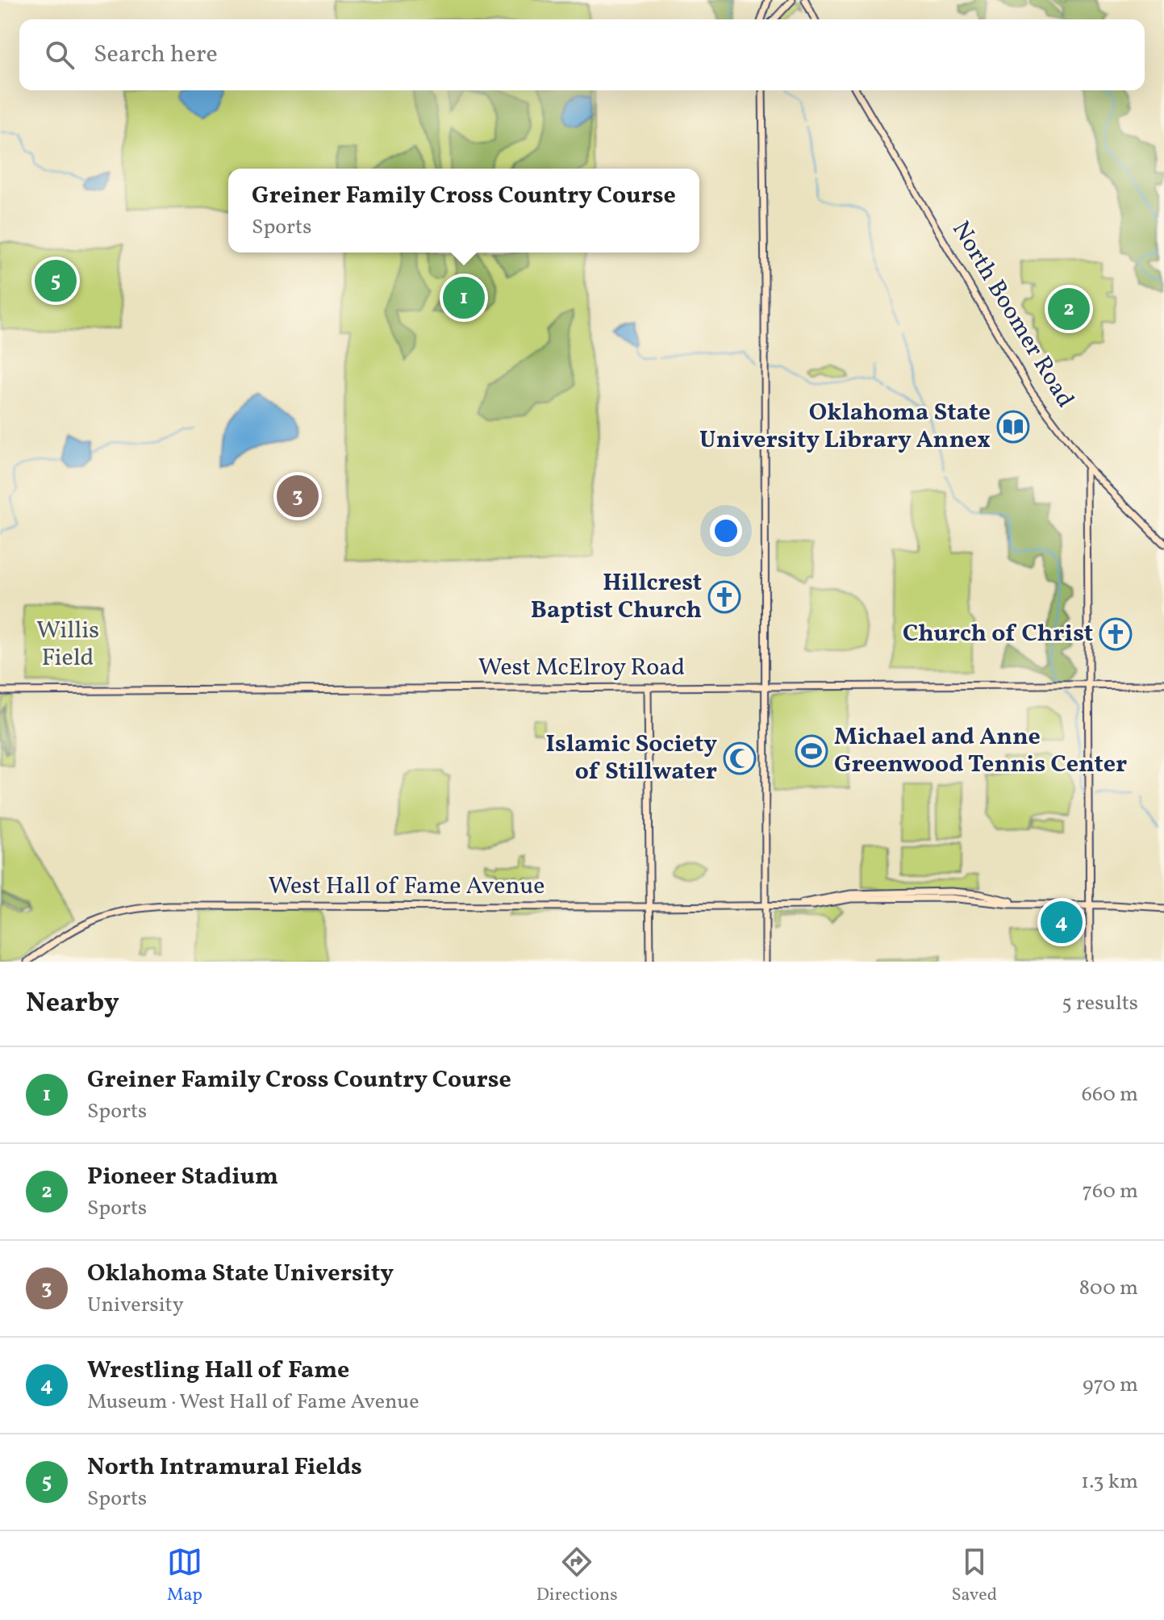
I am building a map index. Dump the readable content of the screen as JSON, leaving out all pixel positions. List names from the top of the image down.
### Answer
{
  "streets": {
    "main road": ["North Boomer Road", "West McElroy Road", "West Hall of Fame Avenue"]
  },
  "parks": ["Willis Field"],
  "places": {
    "library": ["Oklahoma State University Library Annex"],
    "church": ["Hillcrest Baptist Church", "Church of Christ"],
    "sports": ["Michael and Anne Greenwood Tennis Center"],
    "mosque": ["Islamic Society of Stillwater"]
  },
  "page": {
    "search": "Search here",
    "popup": ["Greiner Family Cross Country Course", "Sports"],
    "pins": [
      "5",
      "1",
      "2",
      "3",
      "4"
    ],
    "heading": ["Nearby", "5 results"],
    "list": [
      {
        "mark": "1",
        "name": "Greiner Family Cross Country Course",
        "note": "Sports",
        "value": "660 m"
      },
      {
        "mark": "2",
        "name": "Pioneer Stadium",
        "note": "Sports",
        "value": "760 m"
      },
      {
        "mark": "3",
        "name": "Oklahoma State University",
        "note": "University",
        "value": "800 m"
      },
      {
        "mark": "4",
        "name": "Wrestling Hall of Fame",
        "note": "Museum · West Hall of Fame Avenue",
        "value": "970 m"
      },
      {
        "mark": "5",
        "name": "North Intramural Fields",
        "note": "Sports",
        "value": "1.3 km"
      }
    ],
    "nav": ["Map", "Directions", "Saved"]
  }
}
